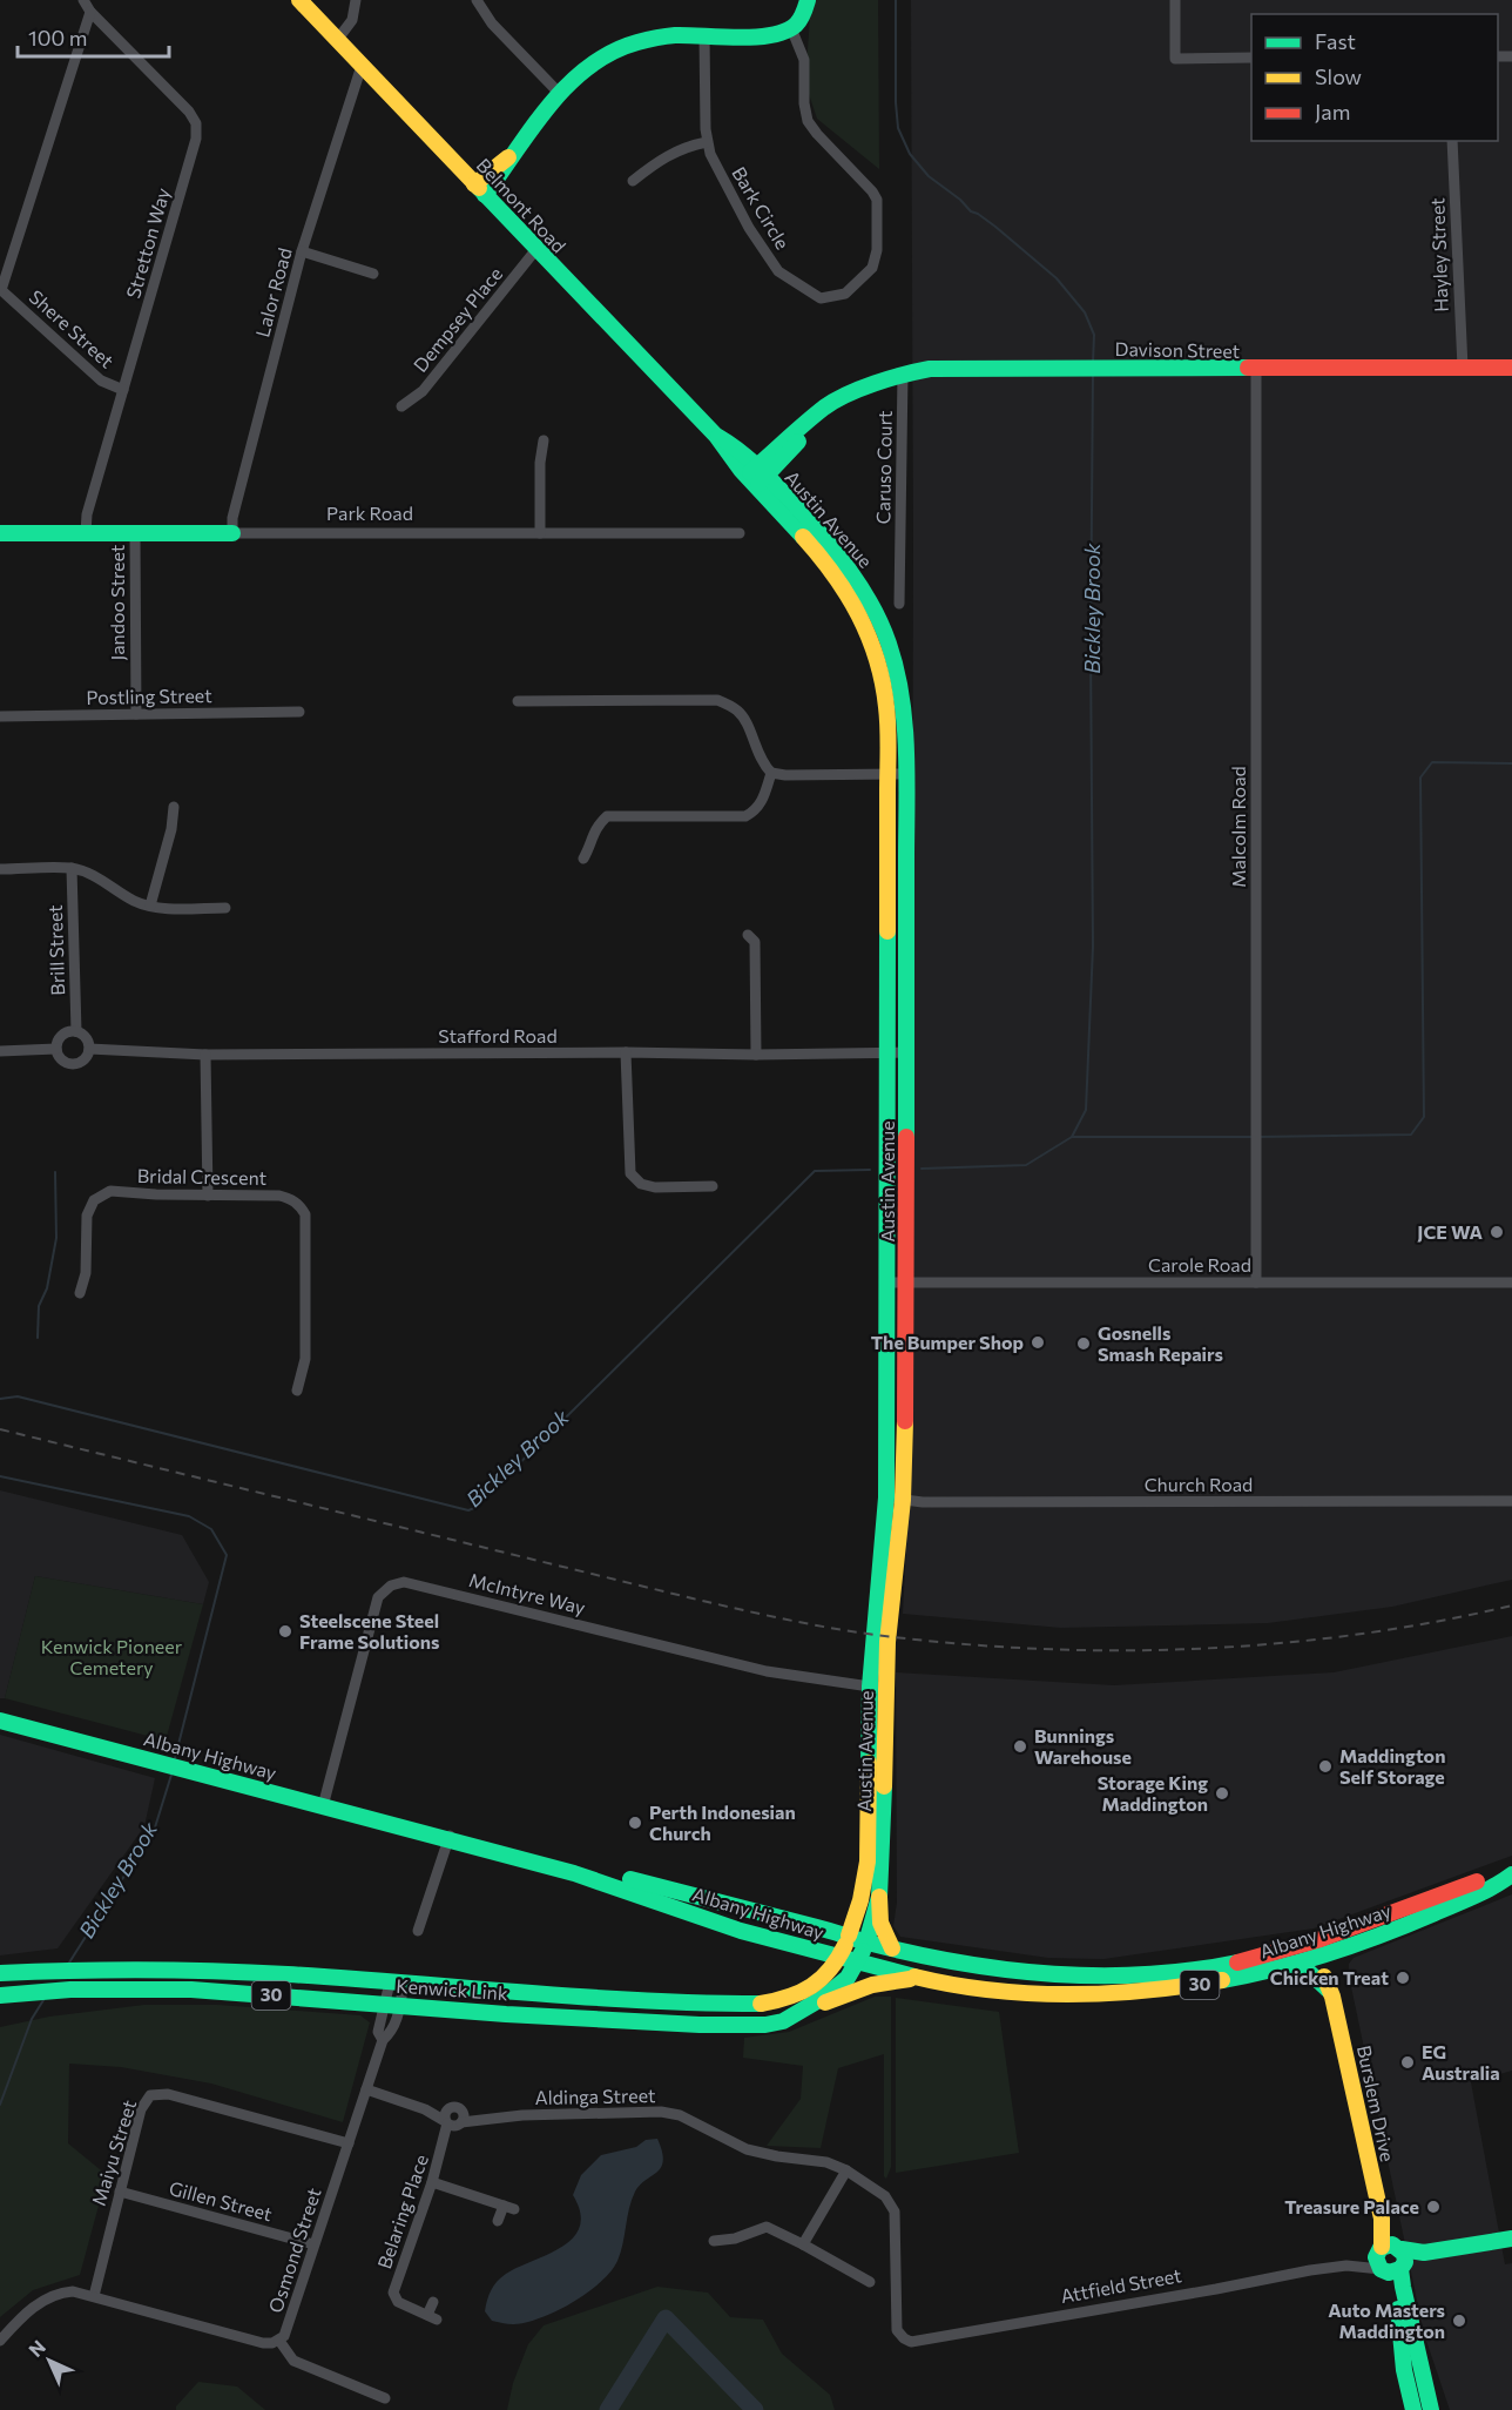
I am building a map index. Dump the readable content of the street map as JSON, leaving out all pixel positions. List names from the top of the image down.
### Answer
{
  "streets": {
    "main road": [
      "Belmont Road",
      "Davison Street",
      "Park Road",
      "Austin Avenue",
      "Albany Highway",
      "30",
      "Kenwick Link",
      "Burslem Drive",
      "Attfield Street"
    ],
    "street": [
      "Bark Circle",
      "Stretton Way",
      "Hayley Street",
      "Lalor Road",
      "Dempsey Place",
      "Shere Street",
      "Caruso Court",
      "Jandoo Street",
      "Postling Street",
      "Malcolm Road",
      "Brill Street",
      "Stafford Road",
      "Bridal Crescent",
      "Carole Road",
      "Church Road",
      "McIntyre Way",
      "Aldinga Street",
      "Maiyu Street",
      "Gillen Street",
      "Belaring Place",
      "Osmond Street"
    ]
  },
  "crossings": [
    ["Belmont Road", "Lalor Road"],
    ["Belmont Road", "Dempsey Place"],
    ["Belmont Road", "Davison Street"],
    ["Belmont Road", "Austin Avenue"],
    ["Stretton Way", "Shere Street"],
    ["Stretton Way", "Park Road"],
    ["Hayley Street", "Davison Street"],
    ["Lalor Road", "Park Road"],
    ["Davison Street", "Caruso Court"],
    ["Davison Street", "Austin Avenue"],
    ["Davison Street", "Malcolm Road"],
    ["Park Road", "Jandoo Street"],
    ["Austin Avenue", "Stafford Road"],
    ["Austin Avenue", "Carole Road"],
    ["Austin Avenue", "Church Road"],
    ["Austin Avenue", "McIntyre Way"],
    ["Austin Avenue", "Albany Highway"],
    ["Austin Avenue", "Kenwick Link"],
    ["Jandoo Street", "Postling Street"],
    ["Malcolm Road", "Carole Road"],
    ["Brill Street", "Stafford Road"],
    ["McIntyre Way", "Albany Highway"],
    ["Albany Highway", "30"],
    ["Albany Highway", "Kenwick Link"],
    ["Albany Highway", "Burslem Drive"],
    ["30", "Kenwick Link"],
    ["Kenwick Link", "Osmond Street"],
    ["Aldinga Street", "Belaring Place"],
    ["Aldinga Street", "Osmond Street"],
    ["Aldinga Street", "Attfield Street"],
    ["Burslem Drive", "Attfield Street"],
    ["Maiyu Street", "Gillen Street"],
    ["Maiyu Street", "Osmond Street"],
    ["Gillen Street", "Osmond Street"]
  ],
  "water": ["Bickley Brook"],
  "parks": ["Kenwick Pioneer Cemetery"],
  "places": [
    "JCE WA",
    "The Bumper Shop",
    "Gosnells Smash Repairs",
    "Steelscene Steel Frame Solutions",
    "Bunnings Warehouse",
    "Maddington Self Storage",
    "Storage King Maddington",
    "Perth Indonesian Church",
    "Chicken Treat",
    "EG Australia",
    "Treasure Palace",
    "Auto Masters Maddington"
  ],
  "legend": ["Fast", "Slow", "Jam"],
  "scale_bar": "100 m",
  "north": "top left"
}
